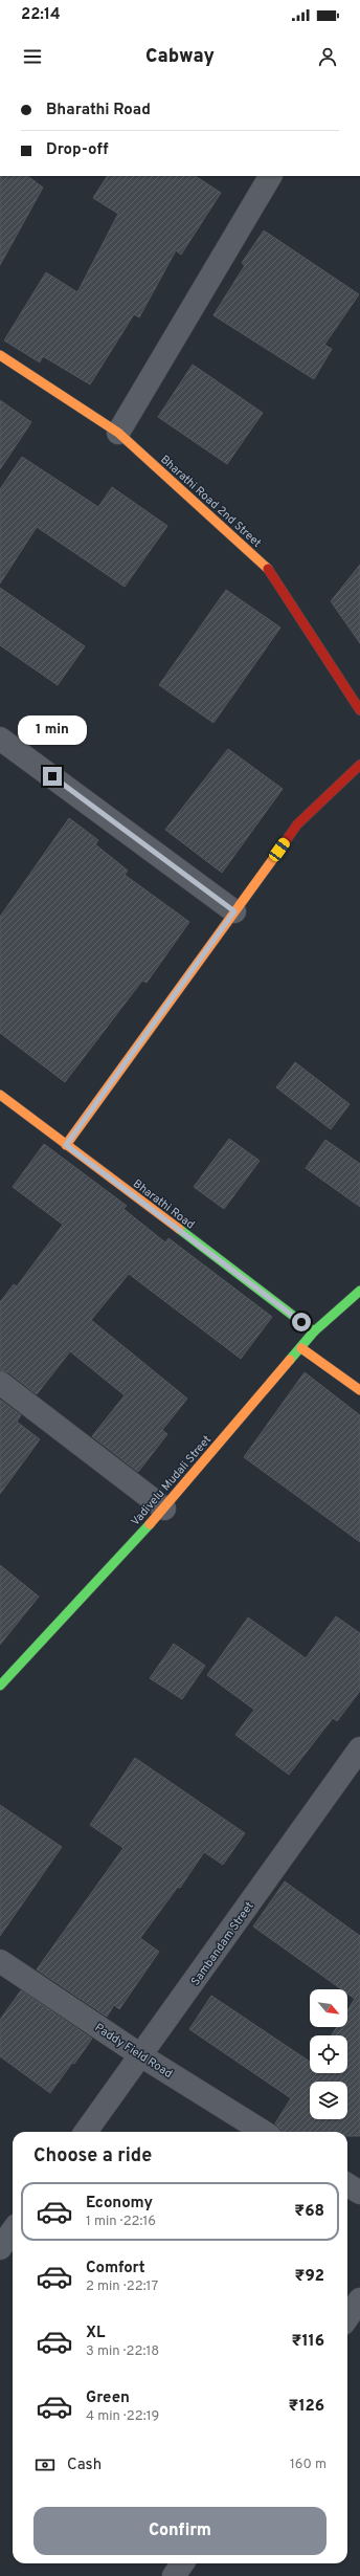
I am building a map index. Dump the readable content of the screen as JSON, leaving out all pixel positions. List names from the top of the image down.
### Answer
{
  "streets": {
    "street": [
      "Bharathi Road 2nd Street",
      "Bharathi Road",
      "Vadivelu Mudali Street",
      "Sambandam Street",
      "Paddy Field Road"
    ]
  },
  "crossings": [
    ["Bharathi Road", "Vadivelu Mudali Street"],
    ["Sambandam Street", "Paddy Field Road"]
  ],
  "north": "bottom right",
  "page": {
    "status": "22:14",
    "header": "Cabway",
    "banner": ["Bharathi Road", "Drop-off"],
    "bubble": "1 min",
    "heading": "Choose a ride",
    "list": [
      {
        "name": "Economy",
        "note": "1 min · 22:16",
        "value": "₹68"
      },
      {
        "name": "Comfort",
        "note": "2 min · 22:17",
        "value": "₹92"
      },
      {
        "name": "XL",
        "note": "3 min · 22:18",
        "value": "₹116"
      },
      {
        "name": "Green",
        "note": "4 min · 22:19",
        "value": "₹126"
      }
    ],
    "pay": ["Cash", "160 m"],
    "buttons": "Confirm"
  }
}
